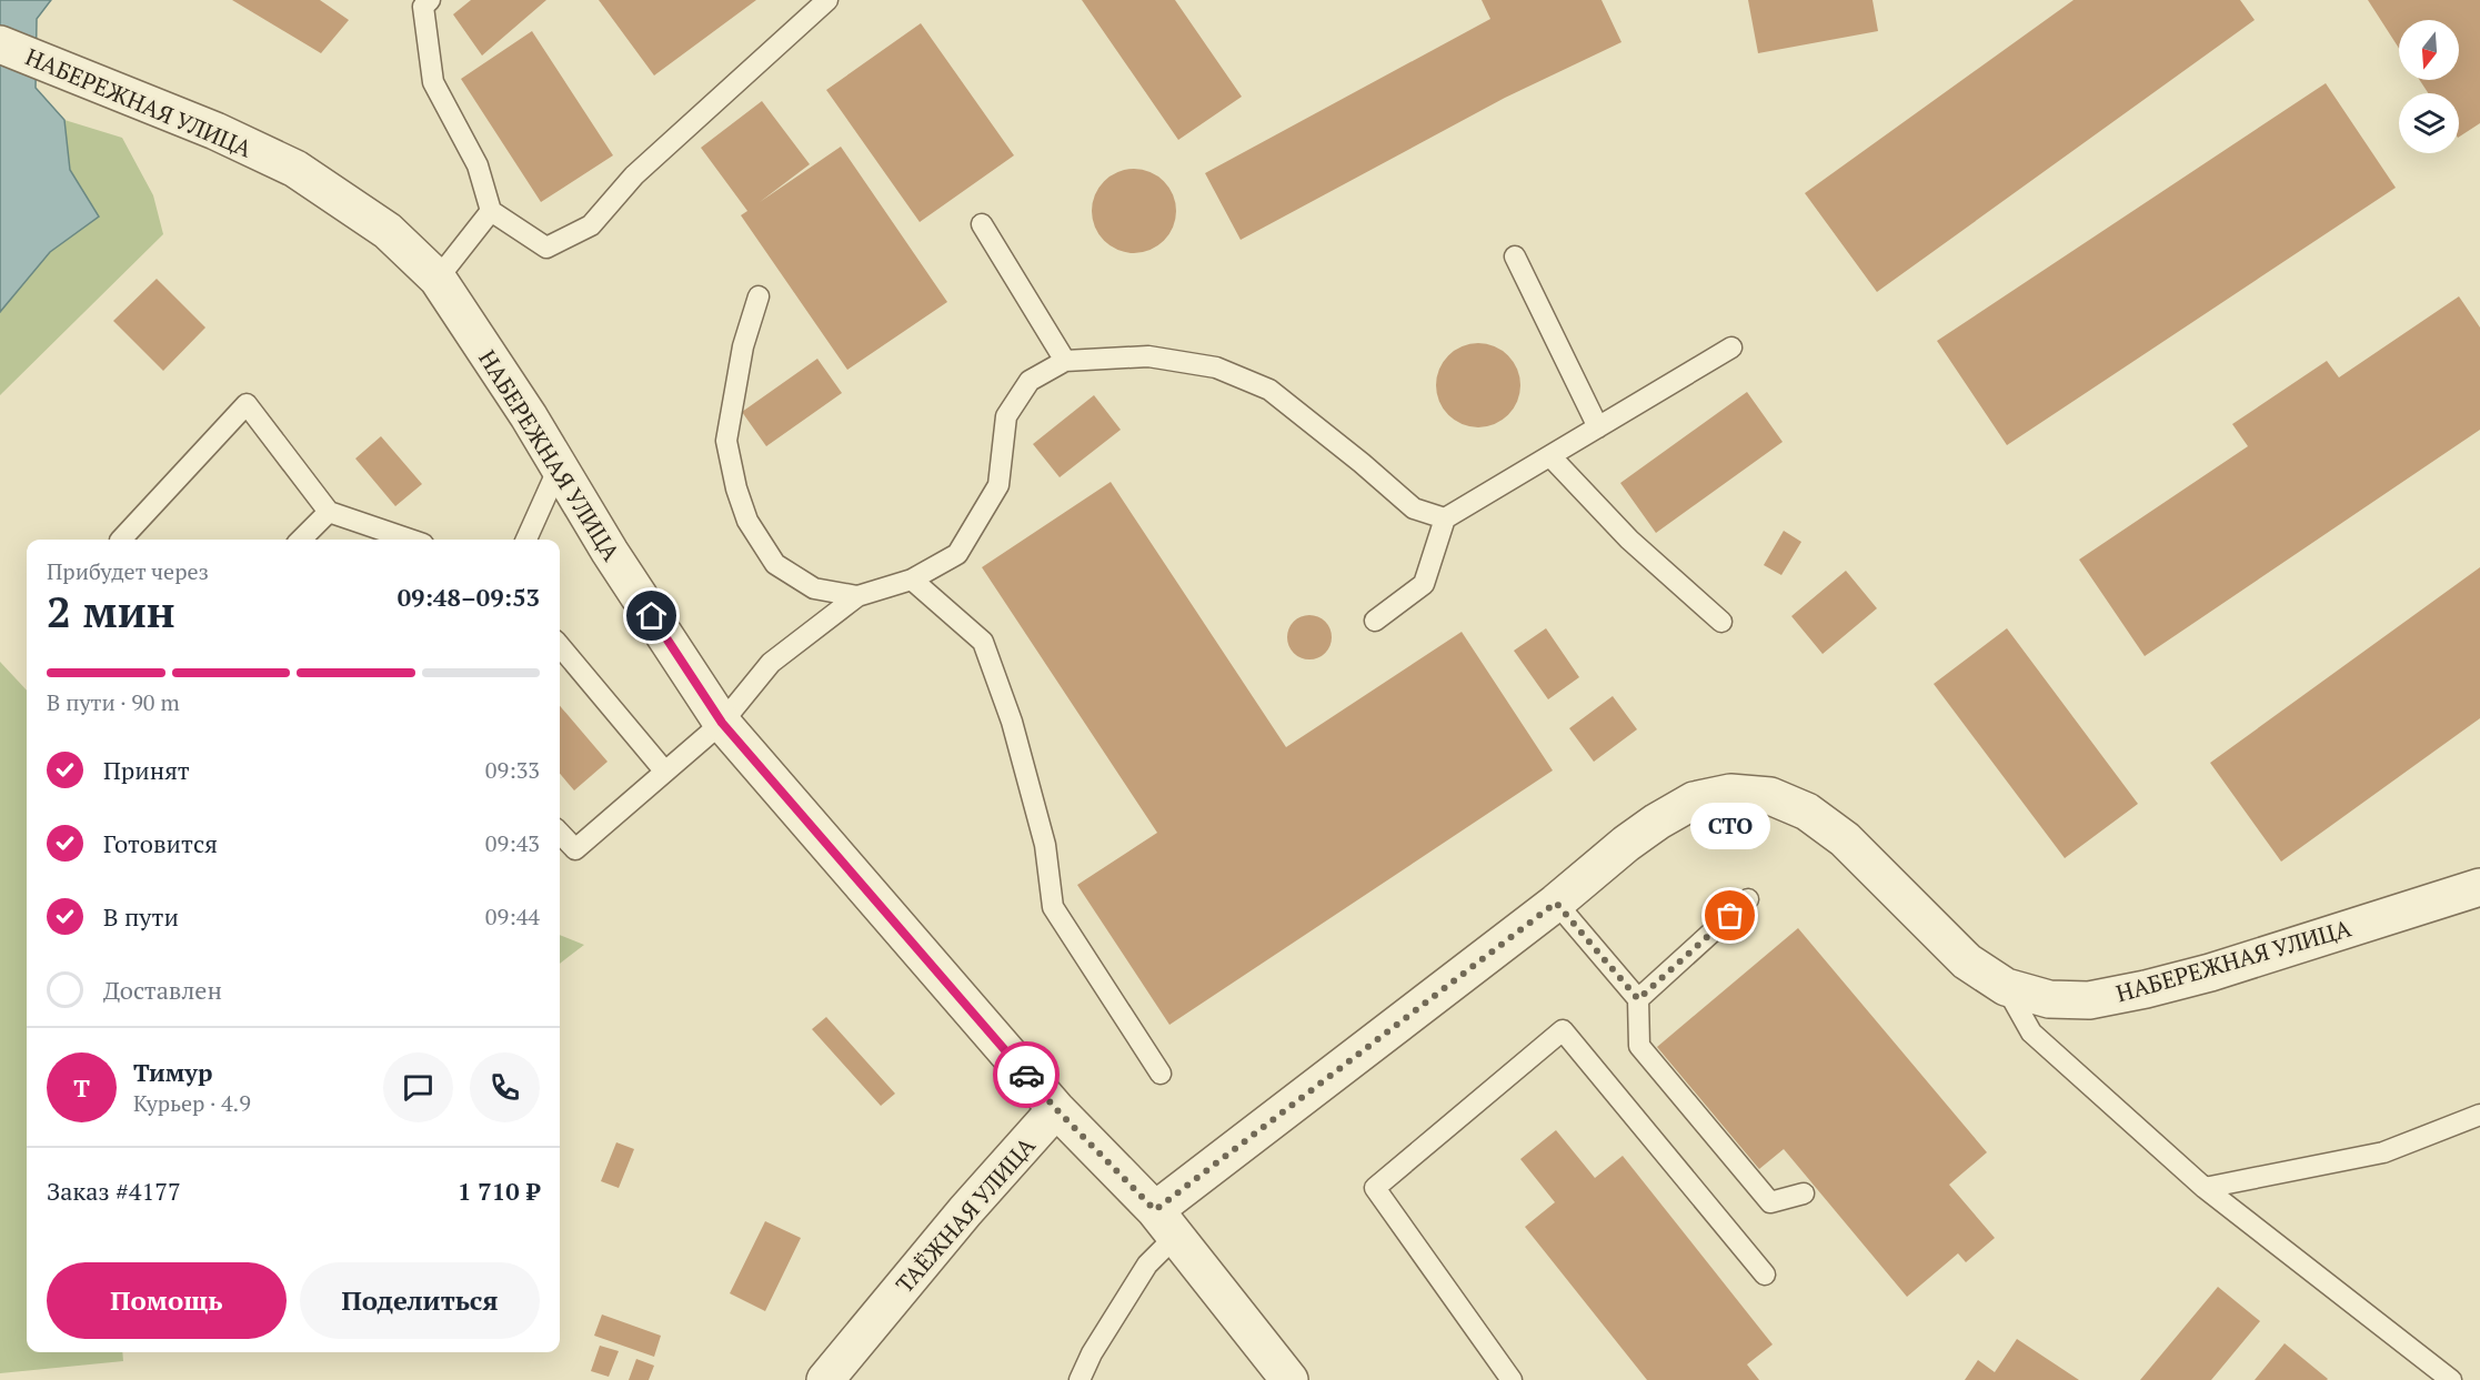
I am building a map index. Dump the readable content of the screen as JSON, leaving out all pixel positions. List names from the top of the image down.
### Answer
{
  "streets": {
    "street": ["НАБЕРЕЖНАЯ УЛИЦА", "ТАЁЖНАЯ УЛИЦА"]
  },
  "crossings": [
    ["НАБЕРЕЖНАЯ УЛИЦА", "ТАЁЖНАЯ УЛИЦА"]
  ],
  "places": ["СТО"],
  "north": "bottom",
  "page": {
    "heading": ["2 мин", "Прибудет через", "09:48–09:53"],
    "panel": [
      "Тимур",
      "Курьер · 4.9",
      "Заказ #4177",
      "1 710 ₽"
    ],
    "bar": "В пути · 90 m",
    "list": [
      ["Принят", "09:33"],
      ["Готовится", "09:43"],
      ["В пути", "09:44"],
      "Доставлен"
    ],
    "bubble": "СТО",
    "round": "Т",
    "buttons": ["Помощь", "Поделиться"]
  }
}
